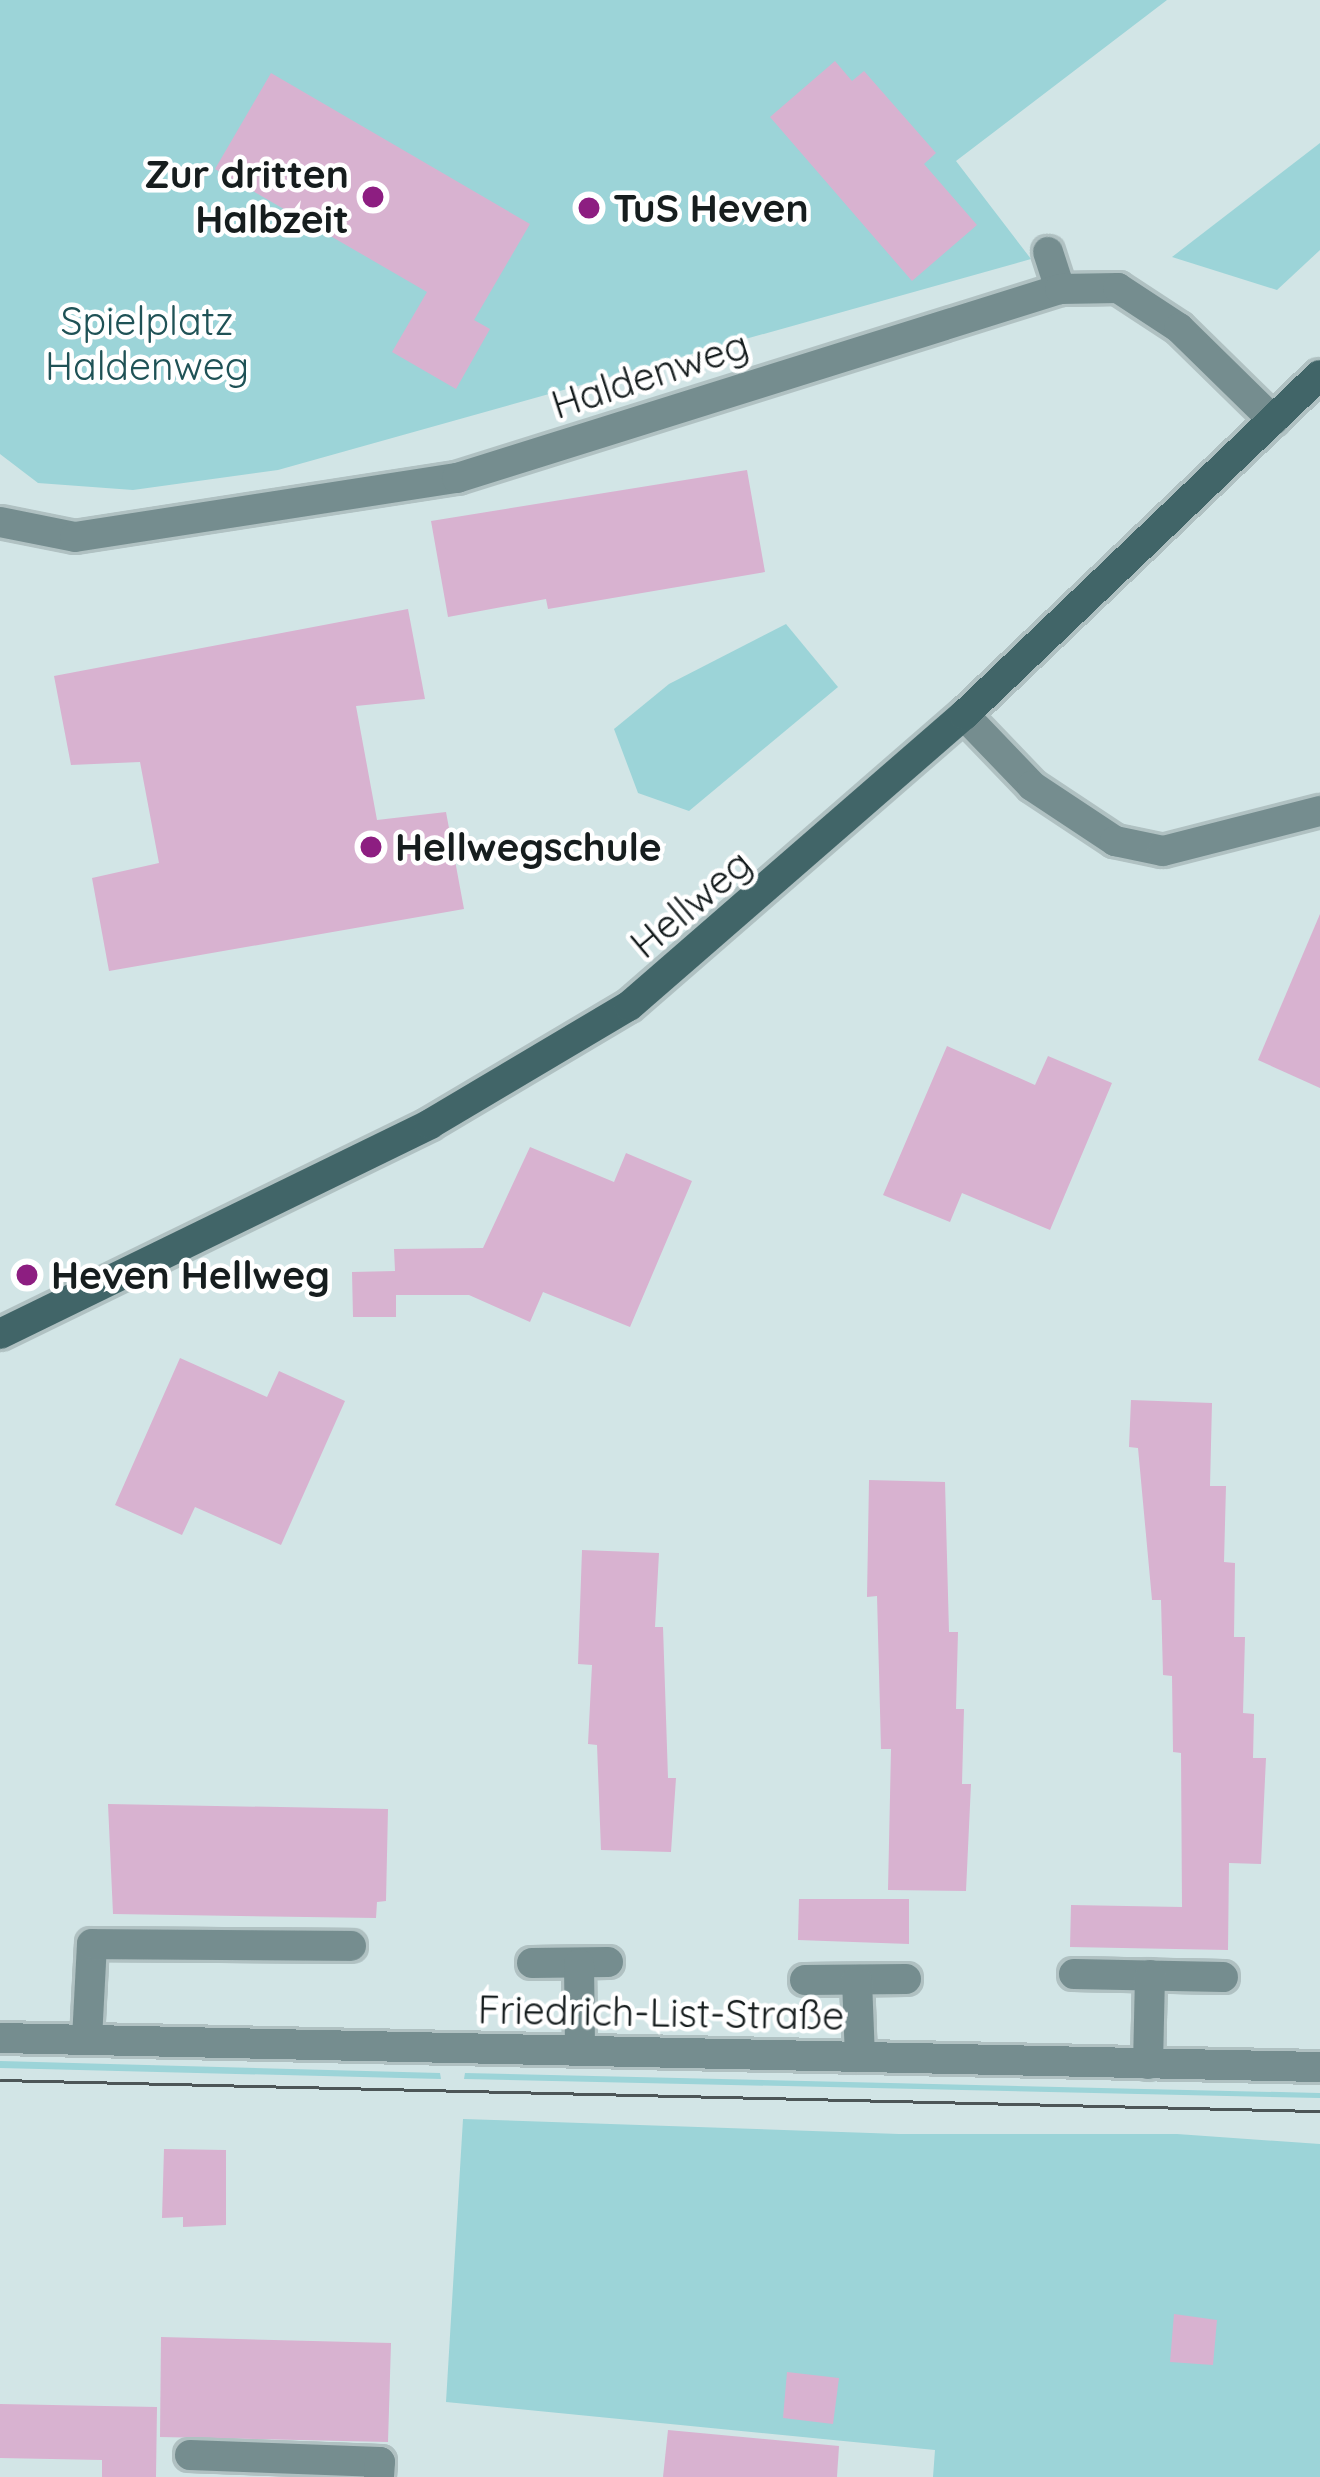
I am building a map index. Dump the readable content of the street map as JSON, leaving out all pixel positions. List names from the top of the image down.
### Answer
{
  "streets": {
    "street": ["Haldenweg", "Hellweg", "Friedrich-List-Straße"]
  },
  "crossings": [
    ["Haldenweg", "Hellweg"]
  ],
  "parks": ["Spielplatz Haldenweg"],
  "places": [
    "Zur dritten Halbzeit",
    "TuS Heven",
    "Hellwegschule",
    "Heven Hellweg"
  ]
}
